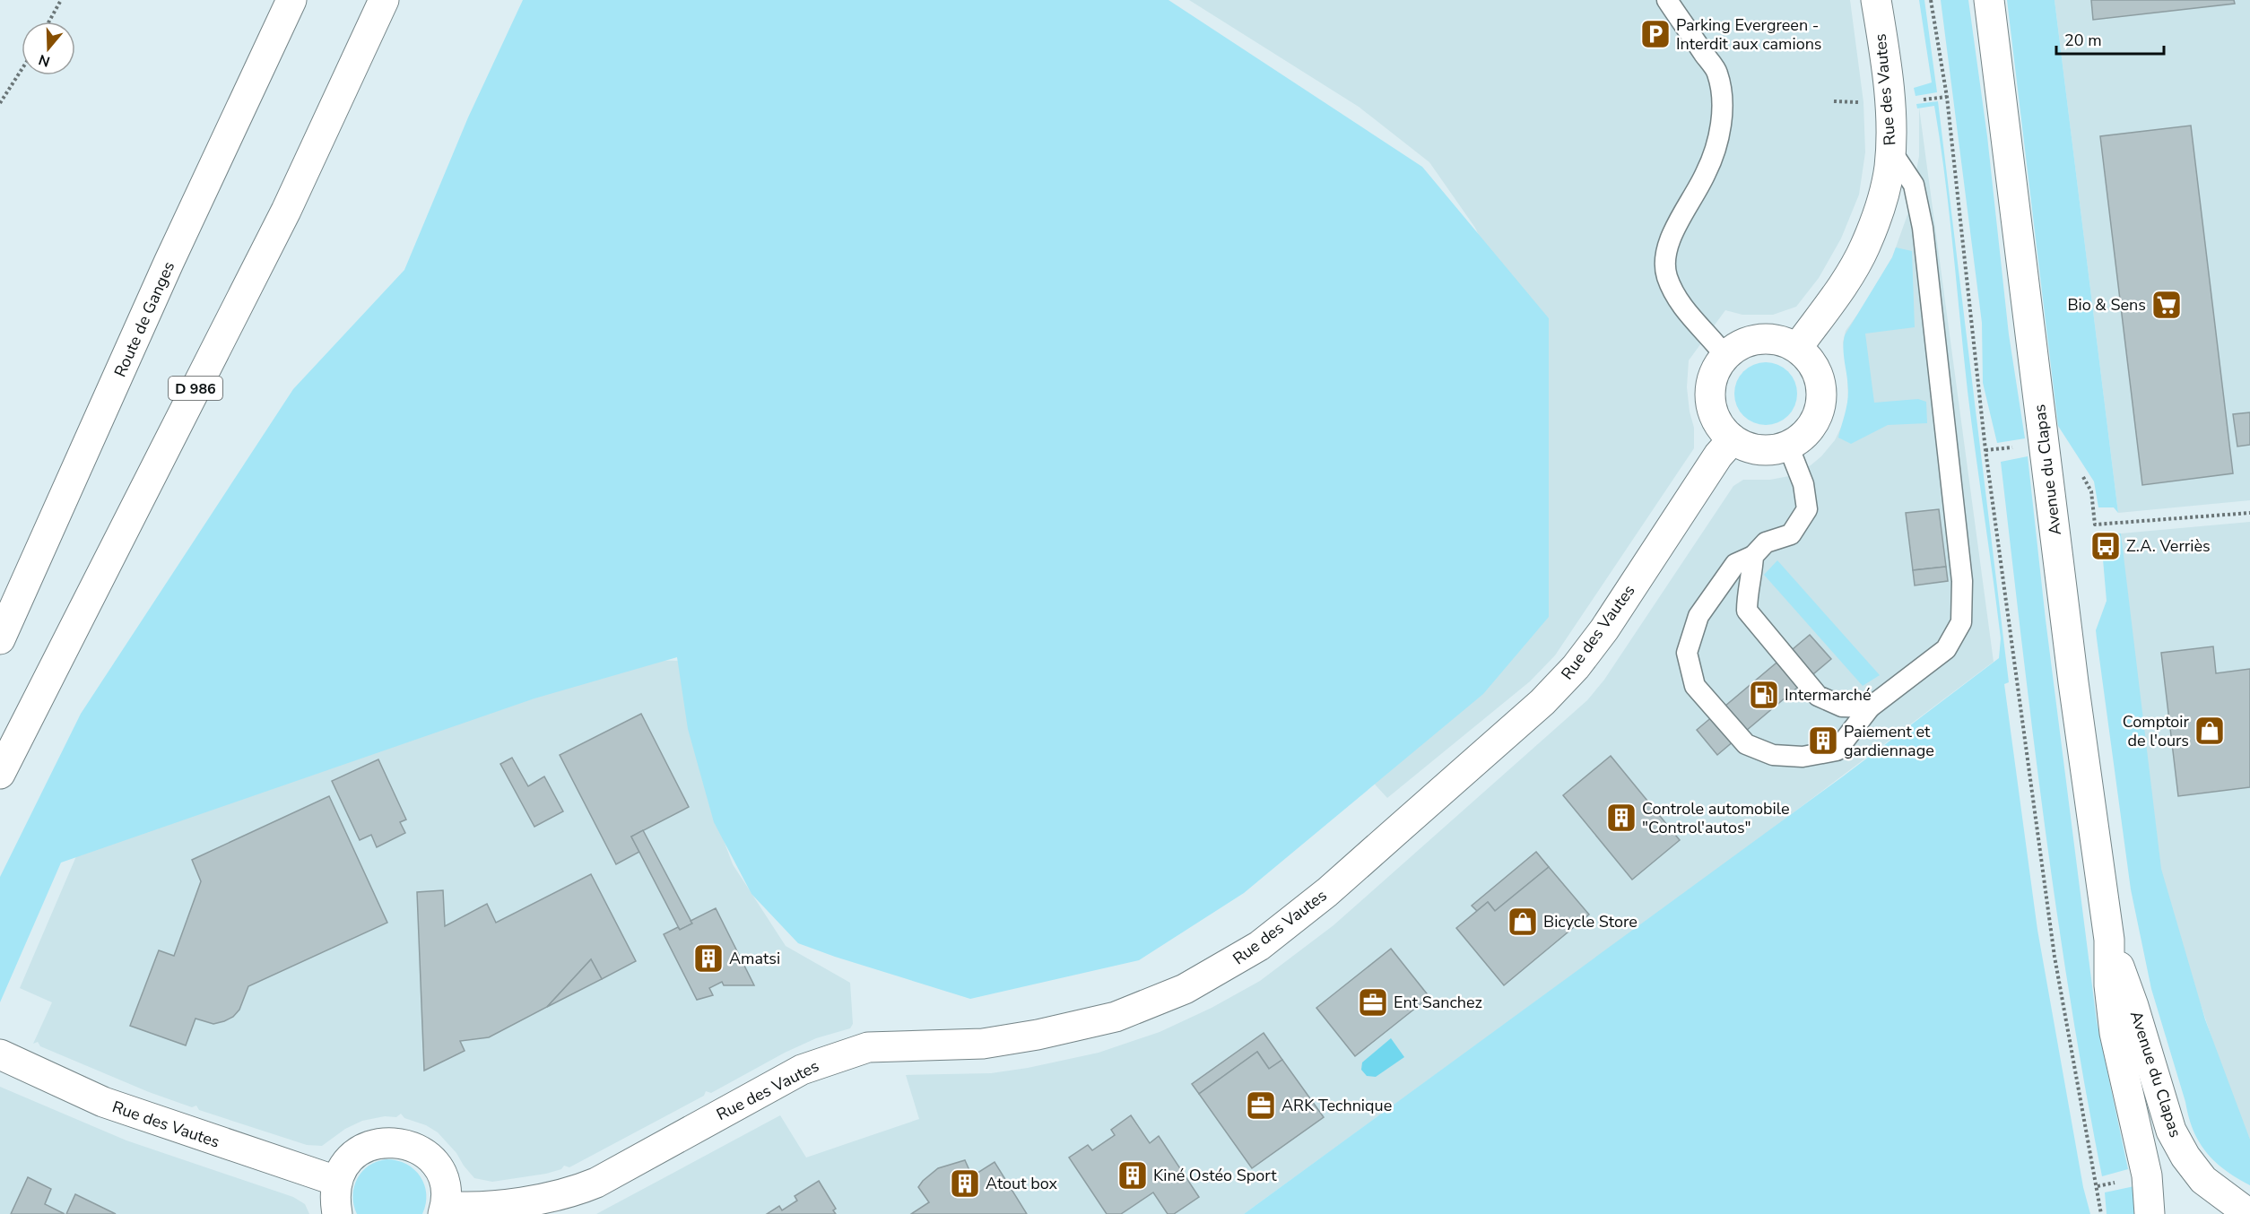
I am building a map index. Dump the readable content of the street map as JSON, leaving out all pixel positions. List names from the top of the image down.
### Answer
{
  "streets": {
    "main road": [
      "Rue des Vautes",
      "Route de Ganges",
      "D 986",
      "Avenue du Clapas"
    ]
  },
  "places": {
    "parking": ["Parking Evergreen - Interdit aux camions"],
    "supermarket": ["Bio & Sens"],
    "bus stop": ["Z.A. Verriès"],
    "fuel station": ["Intermarché"],
    "shop": ["Comptoir de l'ours", "Bicycle Store"],
    "building": [
      "Paiement et gardiennage",
      "Controle automobile \"Control'autos\"",
      "Amatsi",
      "Kiné Ostéo Sport",
      "Atout box"
    ],
    "office": ["Ent Sanchez", "ARK Technique"]
  },
  "scale_bar": "20 m",
  "north": "bottom"
}
